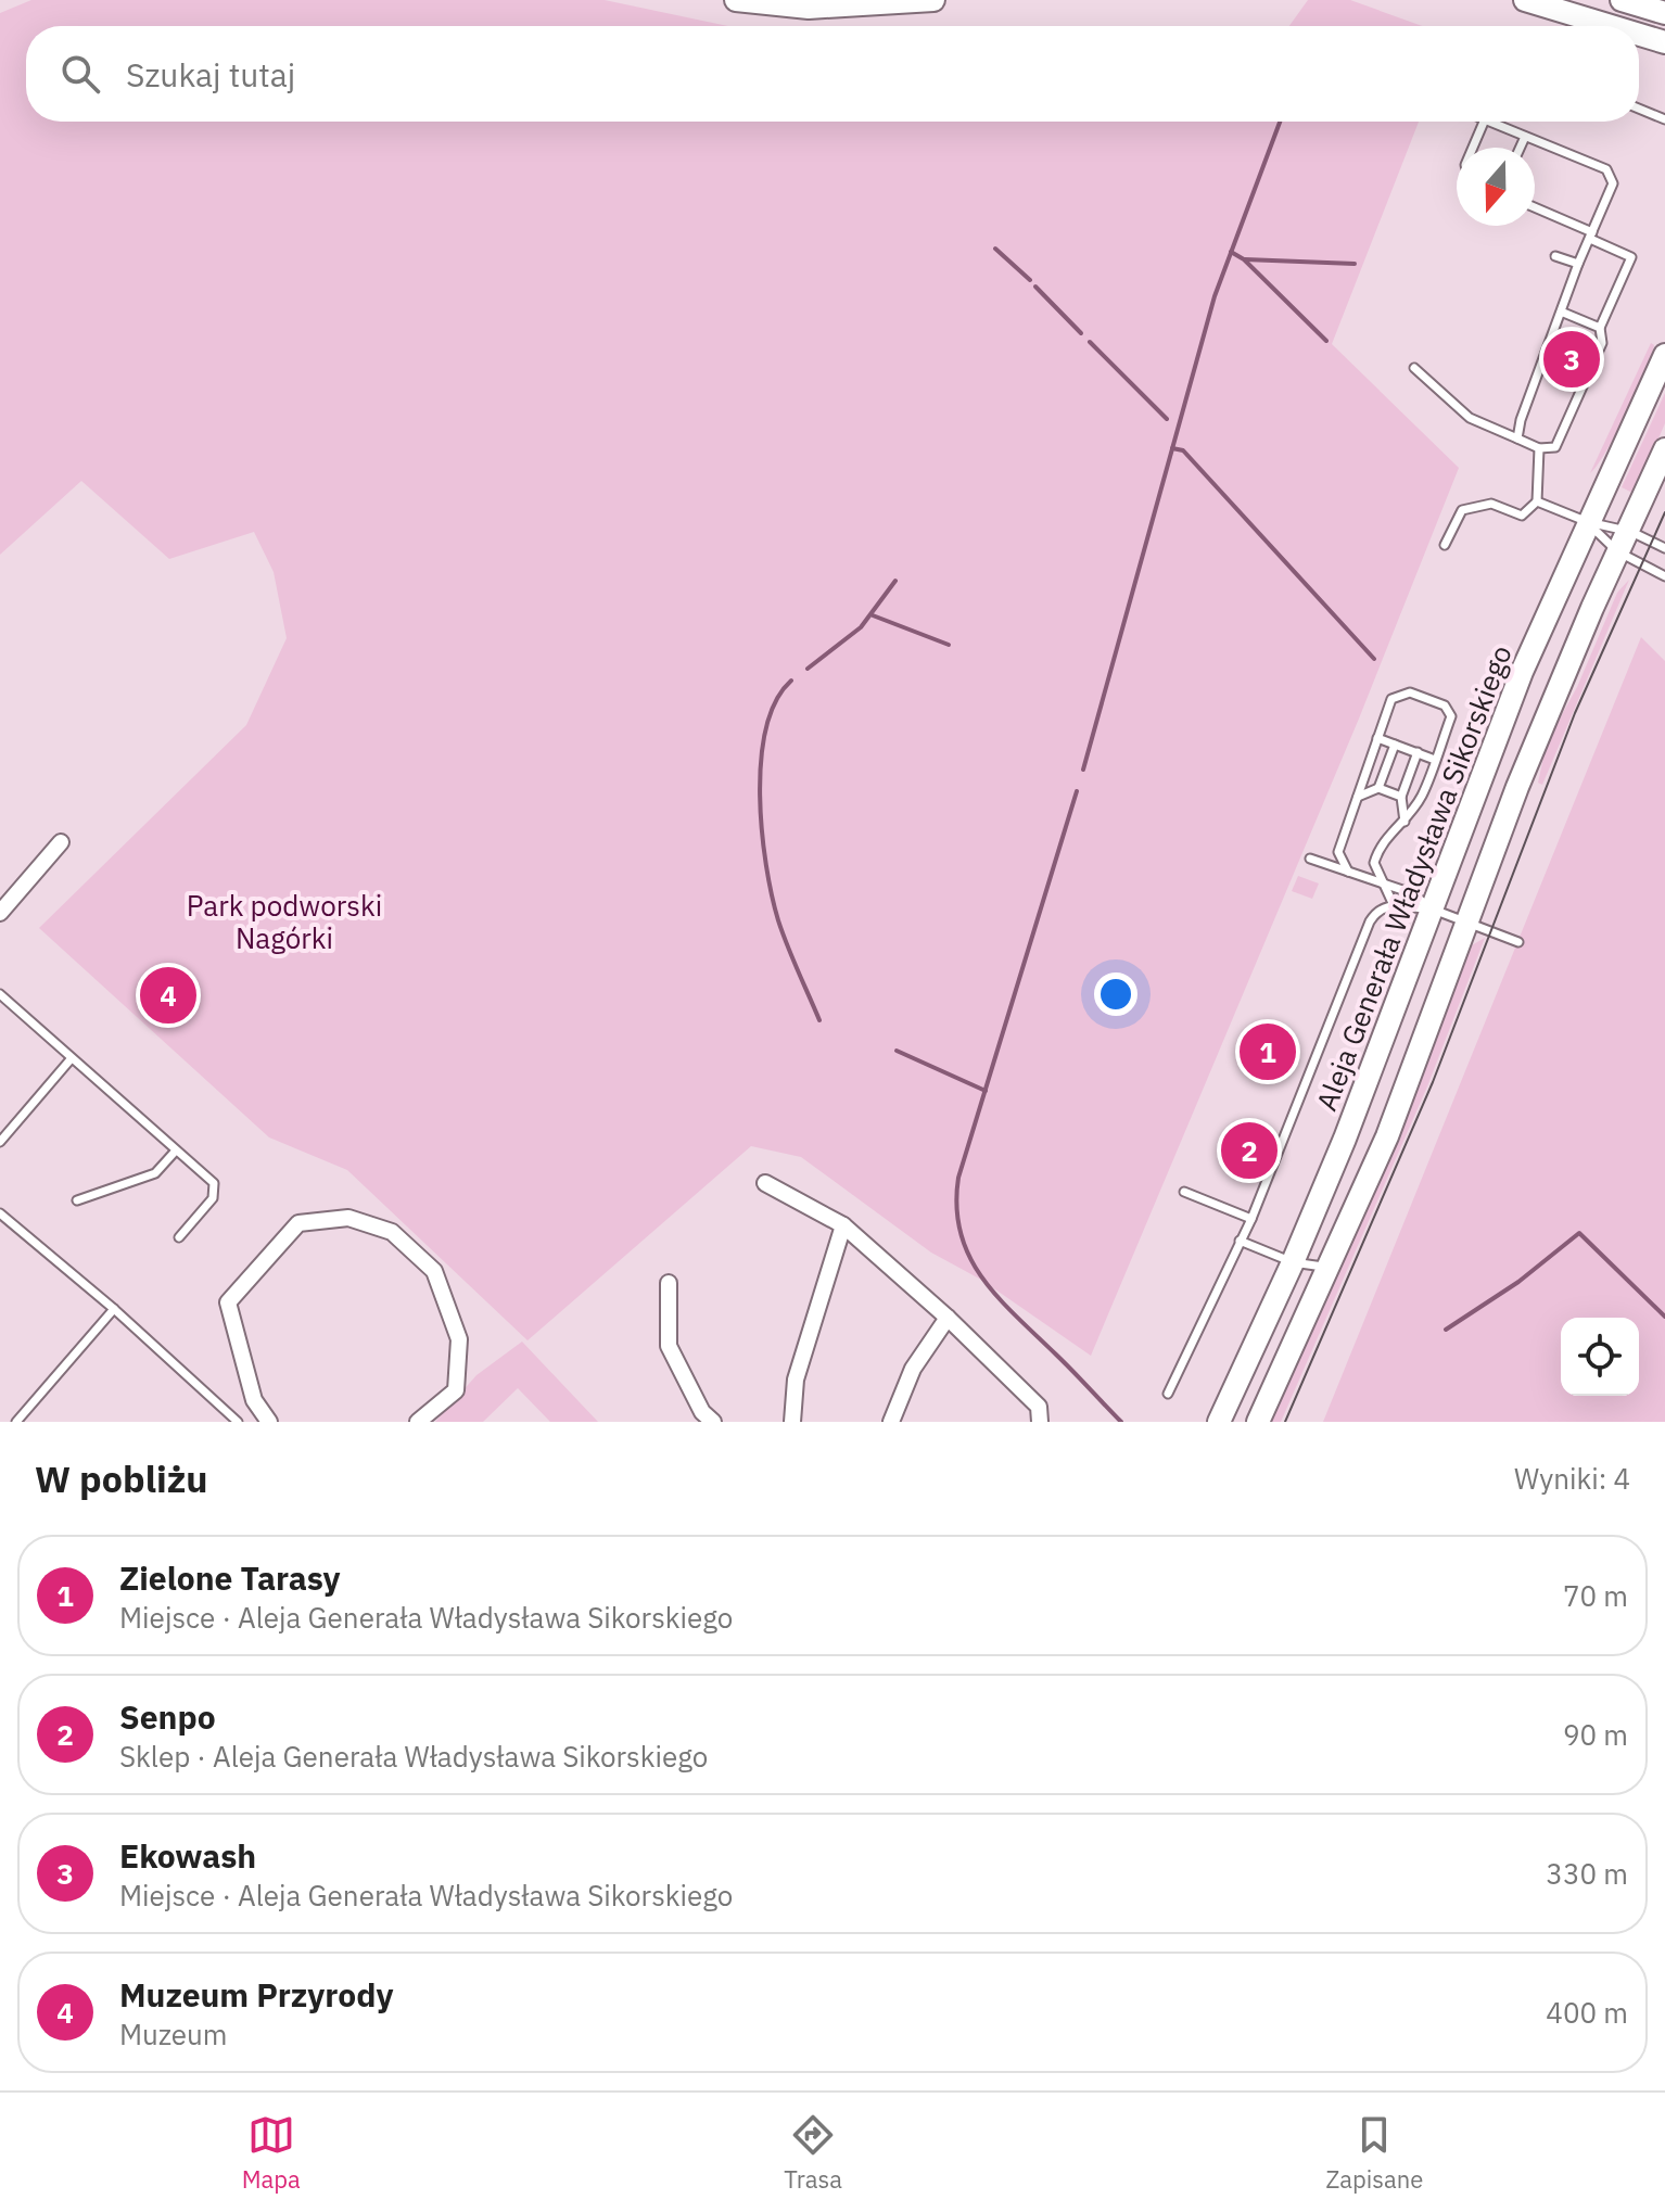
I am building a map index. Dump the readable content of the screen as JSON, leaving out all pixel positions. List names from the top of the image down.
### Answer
{
  "streets": {
    "main road": ["Aleja Generała Władysława Sikorskiego"]
  },
  "parks": ["Park podworski Nagórki"],
  "north": "bottom",
  "page": {
    "search": "Szukaj tutaj",
    "pins": [
      "3",
      "4",
      "1",
      "2"
    ],
    "heading": ["W pobliżu", "Wyniki: 4"],
    "list": [
      {
        "mark": "1",
        "name": "Zielone Tarasy",
        "note": "Miejsce · Aleja Generała Władysława Sikorskiego",
        "value": "70 m"
      },
      {
        "mark": "2",
        "name": "Senpo",
        "note": "Sklep · Aleja Generała Władysława Sikorskiego",
        "value": "90 m"
      },
      {
        "mark": "3",
        "name": "Ekowash",
        "note": "Miejsce · Aleja Generała Władysława Sikorskiego",
        "value": "330 m"
      },
      {
        "mark": "4",
        "name": "Muzeum Przyrody",
        "note": "Muzeum",
        "value": "400 m"
      }
    ],
    "nav": ["Mapa", "Trasa", "Zapisane"]
  }
}
